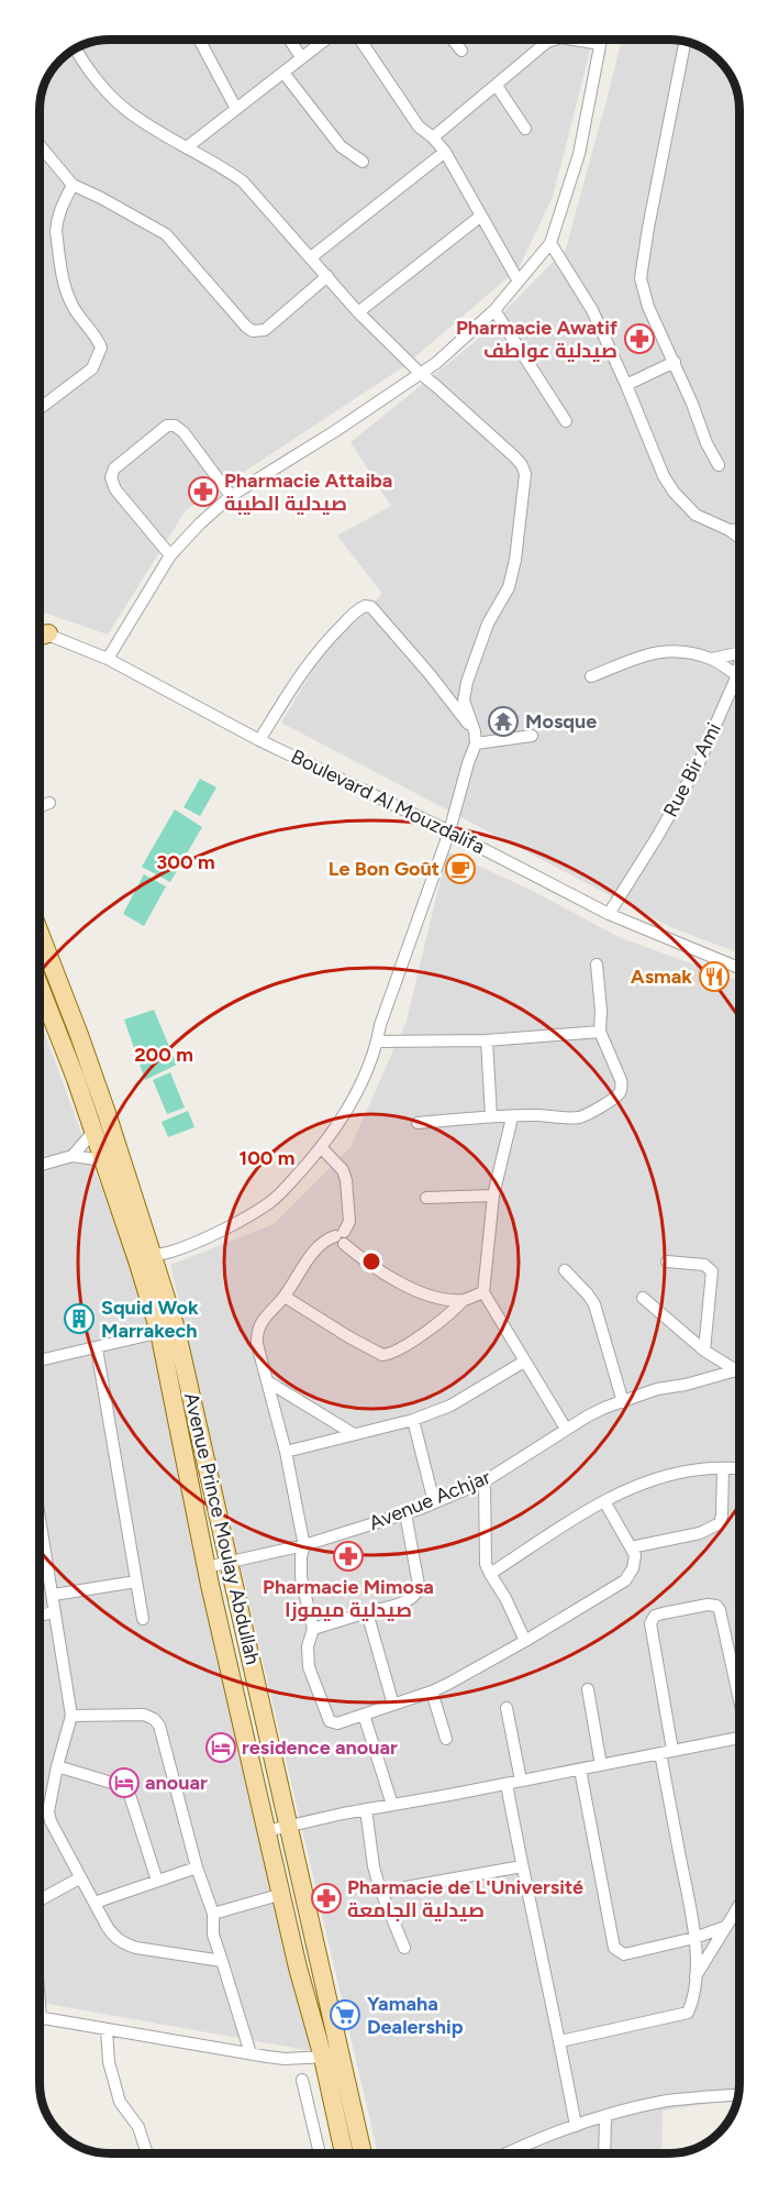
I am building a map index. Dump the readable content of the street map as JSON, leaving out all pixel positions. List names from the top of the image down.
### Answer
{
  "streets": {
    "main road": ["Avenue Prince Moulay Abdullah"],
    "street": ["Rue Bir Ami", "Boulevard Al Mouzdalifa", "Avenue Achjar"]
  },
  "crossings": [
    ["Rue Bir Ami", "Boulevard Al Mouzdalifa"],
    ["Avenue Achjar", "Avenue Prince Moulay Abdullah"]
  ],
  "places": {
    "pharmacy": [
      "Pharmacie Awatif صيدلية عواطف",
      "Pharmacie Attaiba صيدلية الطيبة",
      "Pharmacie Mimosa صيدلية ميموزا",
      "Pharmacie de L'Université صيدلية الجامعة"
    ],
    "temple": ["Mosque"],
    "cafe": ["Le Bon Goût"],
    "restaurant": ["Asmak"],
    "building": ["Squid Wok Marrakech"],
    "hotel": ["residence anouar", "anouar"],
    "supermarket": ["Yamaha Dealership"]
  },
  "rings": ["300 m", "200 m", "100 m"]
}
